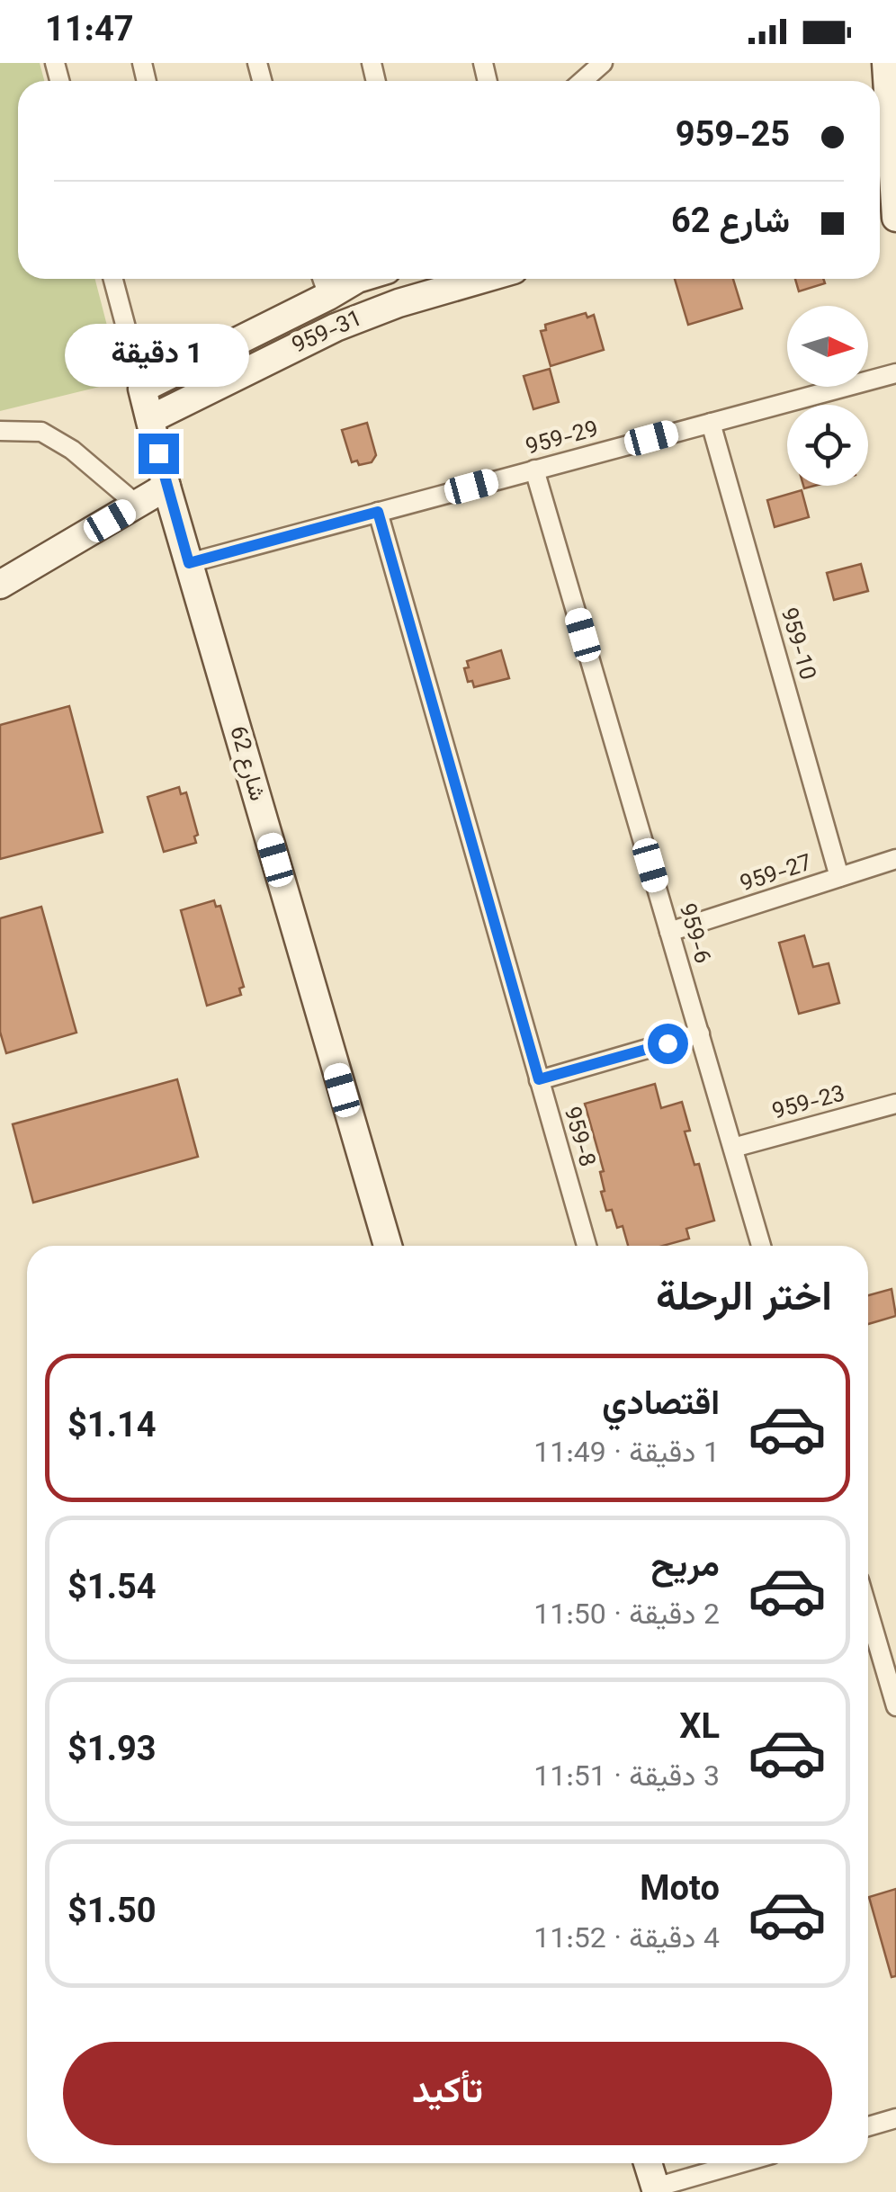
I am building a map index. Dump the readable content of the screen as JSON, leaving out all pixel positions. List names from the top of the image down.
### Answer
{
  "streets": {
    "street": [
      "959-31",
      "959-29",
      "959-10",
      "شارع 62",
      "959-27",
      "959-6",
      "959-23",
      "959-8"
    ]
  },
  "crossings": [
    ["959-31", "شارع 62"],
    ["959-29", "959-10"],
    ["959-29", "شارع 62"],
    ["959-29", "959-6"],
    ["959-29", "959-8"],
    ["959-10", "959-27"],
    ["959-27", "959-6"],
    ["959-6", "959-23"]
  ],
  "north": "right",
  "page": {
    "status": "11:47",
    "banner": ["959-25", "شارع 62"],
    "bubble": "1 دقيقة",
    "heading": "اختر الرحلة",
    "list": [
      {
        "name": "اقتصادي",
        "note": "1 دقيقة · 11:49",
        "value": "$1.14"
      },
      {
        "name": "مريح",
        "note": "2 دقيقة · 11:50",
        "value": "$1.54"
      },
      {
        "name": "XL",
        "note": "3 دقيقة · 11:51",
        "value": "$1.93"
      },
      {
        "name": "Moto",
        "note": "4 دقيقة · 11:52",
        "value": "$1.50"
      }
    ],
    "buttons": "تأكيد"
  }
}
